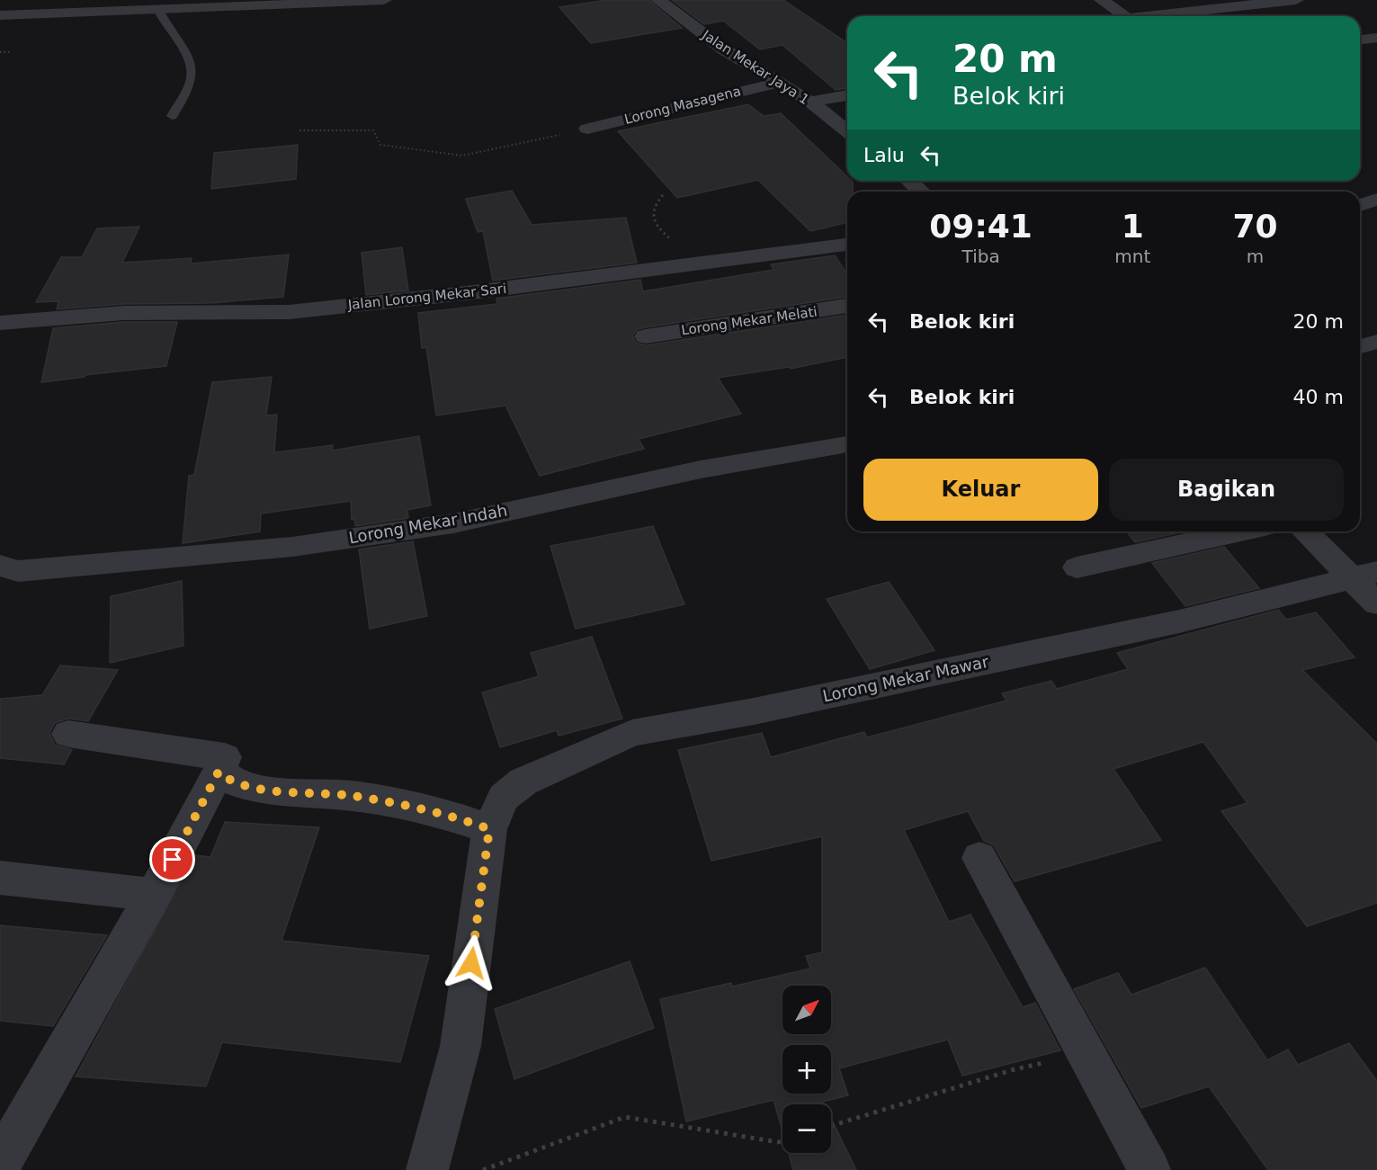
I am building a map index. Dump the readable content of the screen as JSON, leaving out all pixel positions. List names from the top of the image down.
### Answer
{
  "streets": {
    "street": [
      "Jalan Mekar Jaya 1",
      "Lorong Masagena",
      "Jalan Lorong Mekar Sari",
      "Lorong Mekar Melati",
      "Lorong Mekar Indah",
      "Lorong Mekar Mawar"
    ]
  },
  "crossings": [
    ["Jalan Mekar Jaya 1", "Lorong Masagena"]
  ],
  "north": "top right",
  "page": {
    "turn": ["20 m", "Belok kiri"],
    "then": "Lalu",
    "eta": [
      "09:41",
      "Tiba",
      "1",
      "mnt",
      "70",
      "m"
    ],
    "list": [
      {
        "name": "Belok kiri",
        "value": "20 m"
      },
      {
        "name": "Belok kiri",
        "value": "40 m"
      }
    ],
    "buttons": ["Keluar", "Bagikan"],
    "map_buttons": ["+", "−"]
  }
}
